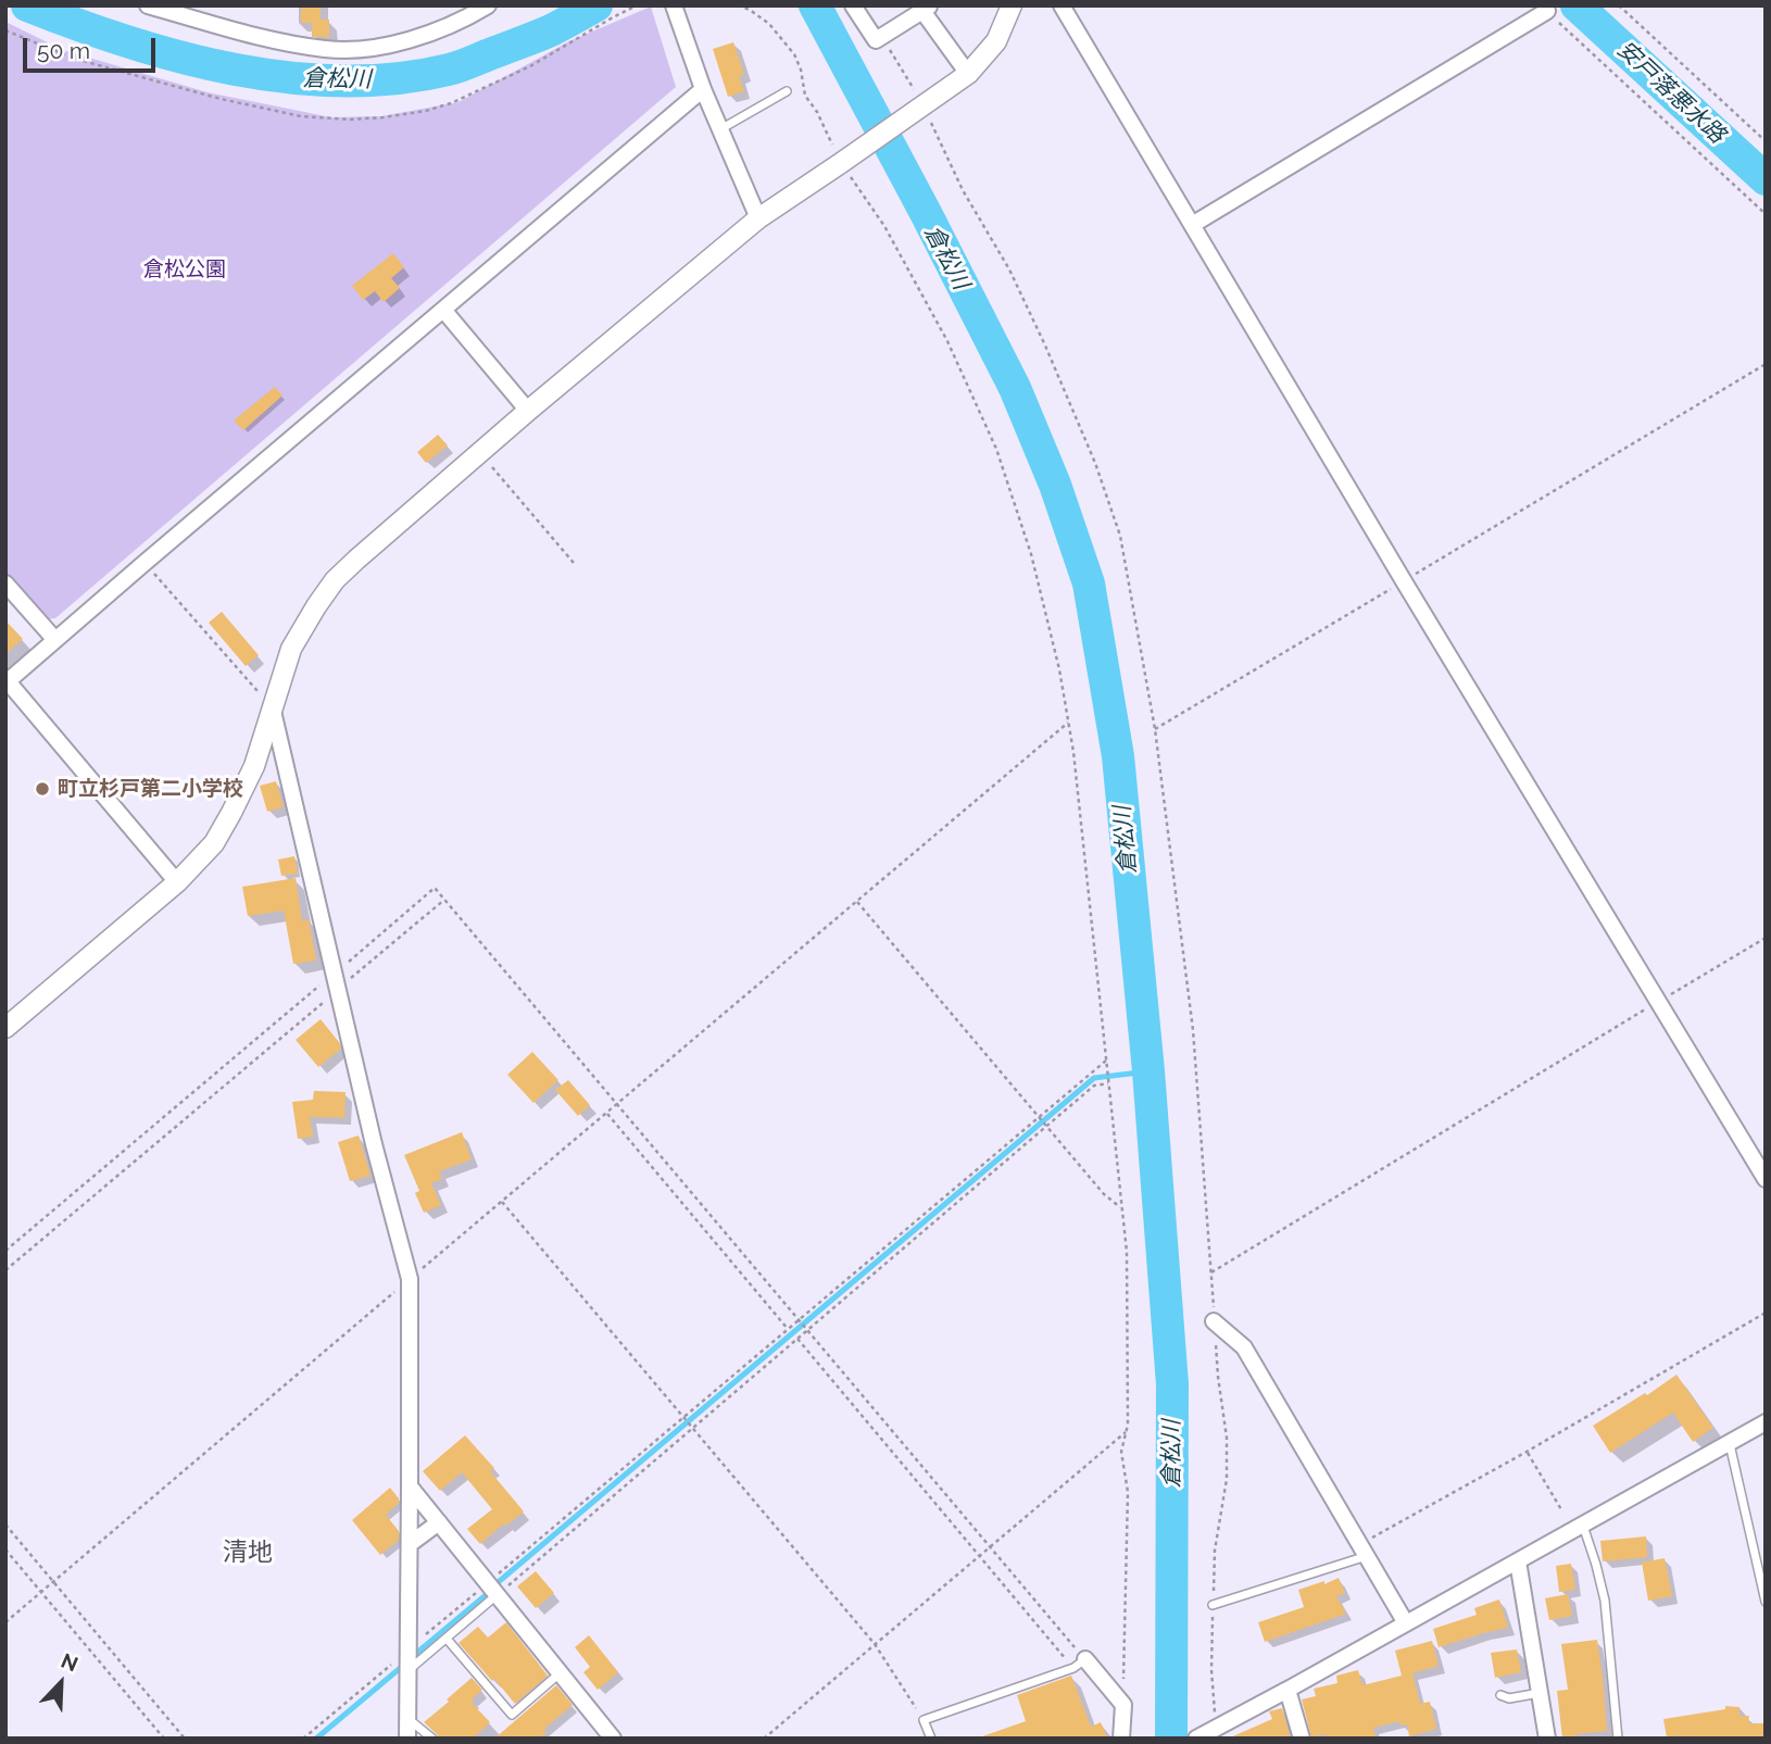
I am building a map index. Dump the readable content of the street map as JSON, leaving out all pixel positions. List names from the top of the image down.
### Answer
{
  "districts": ["清地"],
  "water": ["倉松川", "安戸落悪水路"],
  "parks": ["倉松公園"],
  "places": ["町立杉戸第二小学校"],
  "scale_bar": "50 m",
  "north": "top right"
}
